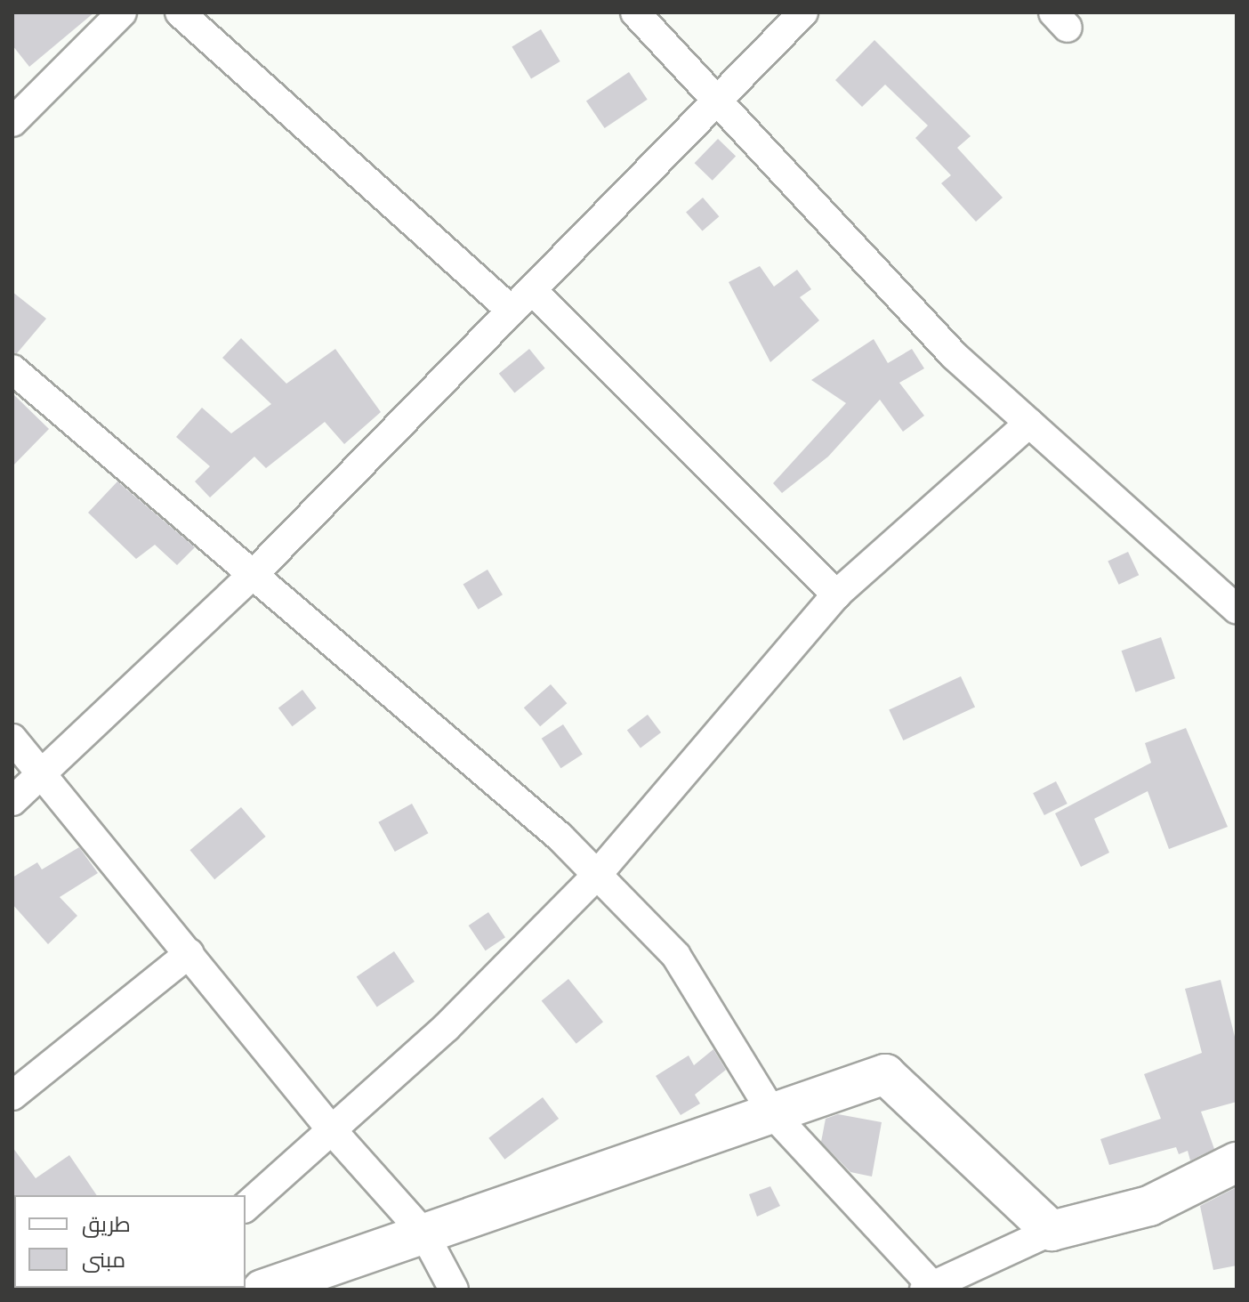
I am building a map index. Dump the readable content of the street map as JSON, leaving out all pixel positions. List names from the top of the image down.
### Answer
{
  "legend": ["طريق", "مبنى"]
}
